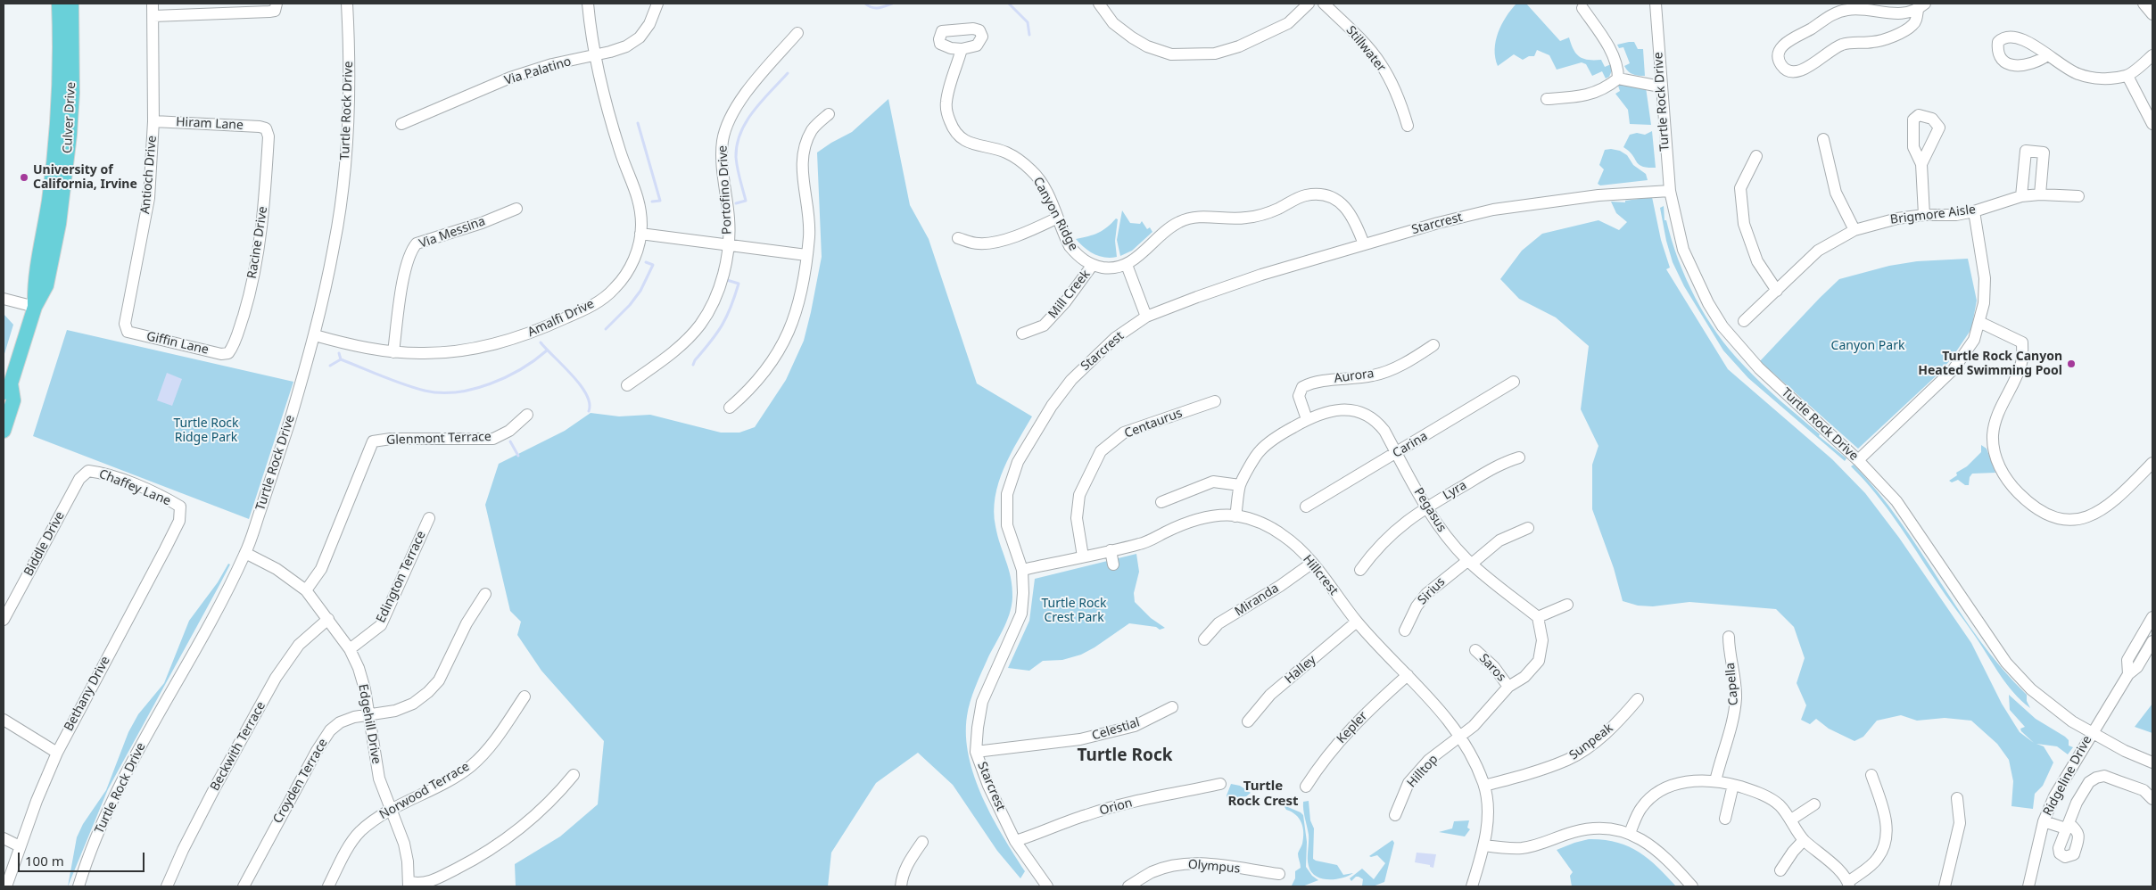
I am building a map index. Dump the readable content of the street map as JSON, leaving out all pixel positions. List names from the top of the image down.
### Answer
{
  "streets": {
    "main road": ["Culver Drive"],
    "street": [
      "Stillwater",
      "Via Palatino",
      "Turtle Rock Drive",
      "Hiram Lane",
      "Antioch Drive",
      "Portofino Drive",
      "Canyon Ridge",
      "Brigmore Aisle",
      "Starcrest",
      "Via Messina",
      "Racine Drive",
      "Mill Creek",
      "Amalfi Drive",
      "Giffin Lane",
      "Aurora",
      "Centaurus",
      "Glenmont Terrace",
      "Carina",
      "Chaffey Lane",
      "Lyra",
      "Pegasus",
      "Biddle Drive",
      "Hillcrest",
      "Edington Terrace",
      "Sirius",
      "Miranda",
      "Saros",
      "Halley",
      "Capella",
      "Bethany Drive",
      "Edgehill Drive",
      "Kepler",
      "Celestial",
      "Sunpeak",
      "Beckwith Terrace",
      "Hilltop",
      "Ridgeline Drive",
      "Croyden Terrace",
      "Norwood Terrace",
      "Orion",
      "Olympus"
    ]
  },
  "crossings": [
    ["Via Palatino", "Amalfi Drive"],
    ["Turtle Rock Drive", "Starcrest"],
    ["Turtle Rock Drive", "Amalfi Drive"],
    ["Turtle Rock Drive", "Edgehill Drive"],
    ["Turtle Rock Drive", "Ridgeline Drive"],
    ["Hiram Lane", "Antioch Drive"],
    ["Hiram Lane", "Racine Drive"],
    ["Antioch Drive", "Giffin Lane"],
    ["Canyon Ridge", "Mill Creek"],
    ["Starcrest", "Hillcrest"],
    ["Starcrest", "Celestial"],
    ["Starcrest", "Orion"],
    ["Via Messina", "Amalfi Drive"],
    ["Racine Drive", "Giffin Lane"],
    ["Aurora", "Pegasus"],
    ["Centaurus", "Hillcrest"],
    ["Glenmont Terrace", "Edgehill Drive"],
    ["Carina", "Pegasus"],
    ["Chaffey Lane", "Biddle Drive"],
    ["Chaffey Lane", "Bethany Drive"],
    ["Lyra", "Pegasus"],
    ["Pegasus", "Hillcrest"],
    ["Pegasus", "Sirius"],
    ["Hillcrest", "Miranda"],
    ["Hillcrest", "Halley"],
    ["Hillcrest", "Kepler"],
    ["Hillcrest", "Sunpeak"],
    ["Hillcrest", "Hilltop"],
    ["Edington Terrace", "Edgehill Drive"],
    ["Edgehill Drive", "Beckwith Terrace"],
    ["Edgehill Drive", "Croyden Terrace"],
    ["Edgehill Drive", "Norwood Terrace"]
  ],
  "districts": ["Turtle Rock", "Turtle Rock Crest"],
  "parks": ["Canyon Park", "Turtle Rock Ridge Park", "Turtle Rock Crest Park"],
  "places": ["University of California, Irvine", "Turtle Rock Canyon Heated Swimming Pool"],
  "scale_bar": "100 m"
}
